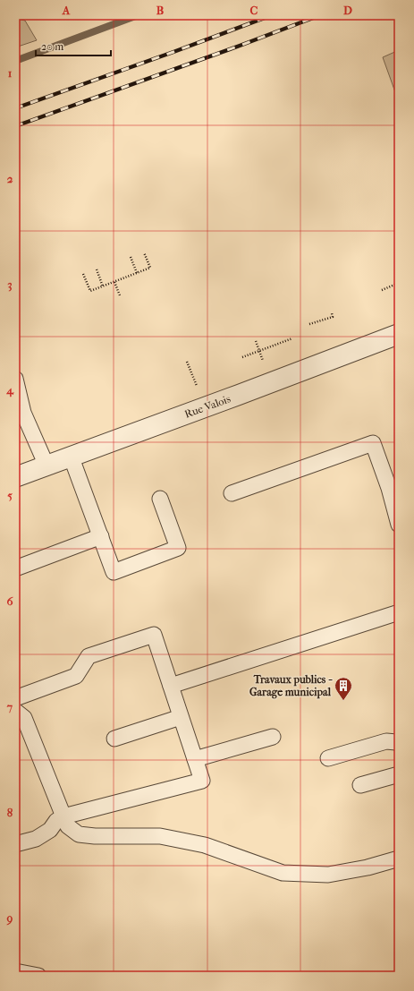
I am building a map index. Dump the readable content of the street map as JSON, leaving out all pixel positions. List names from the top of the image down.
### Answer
{
  "streets": {
    "street": ["Rue Valois"]
  },
  "places": {
    "building": ["Travaux publics - Garage municipal"]
  },
  "scale_bar": "20 m",
  "grid": {
    "columns": [
      "A",
      "B",
      "C",
      "D"
    ],
    "rows": [
      "1",
      "2",
      "3",
      "4",
      "5",
      "6",
      "7",
      "8",
      "9"
    ]
  }
}
